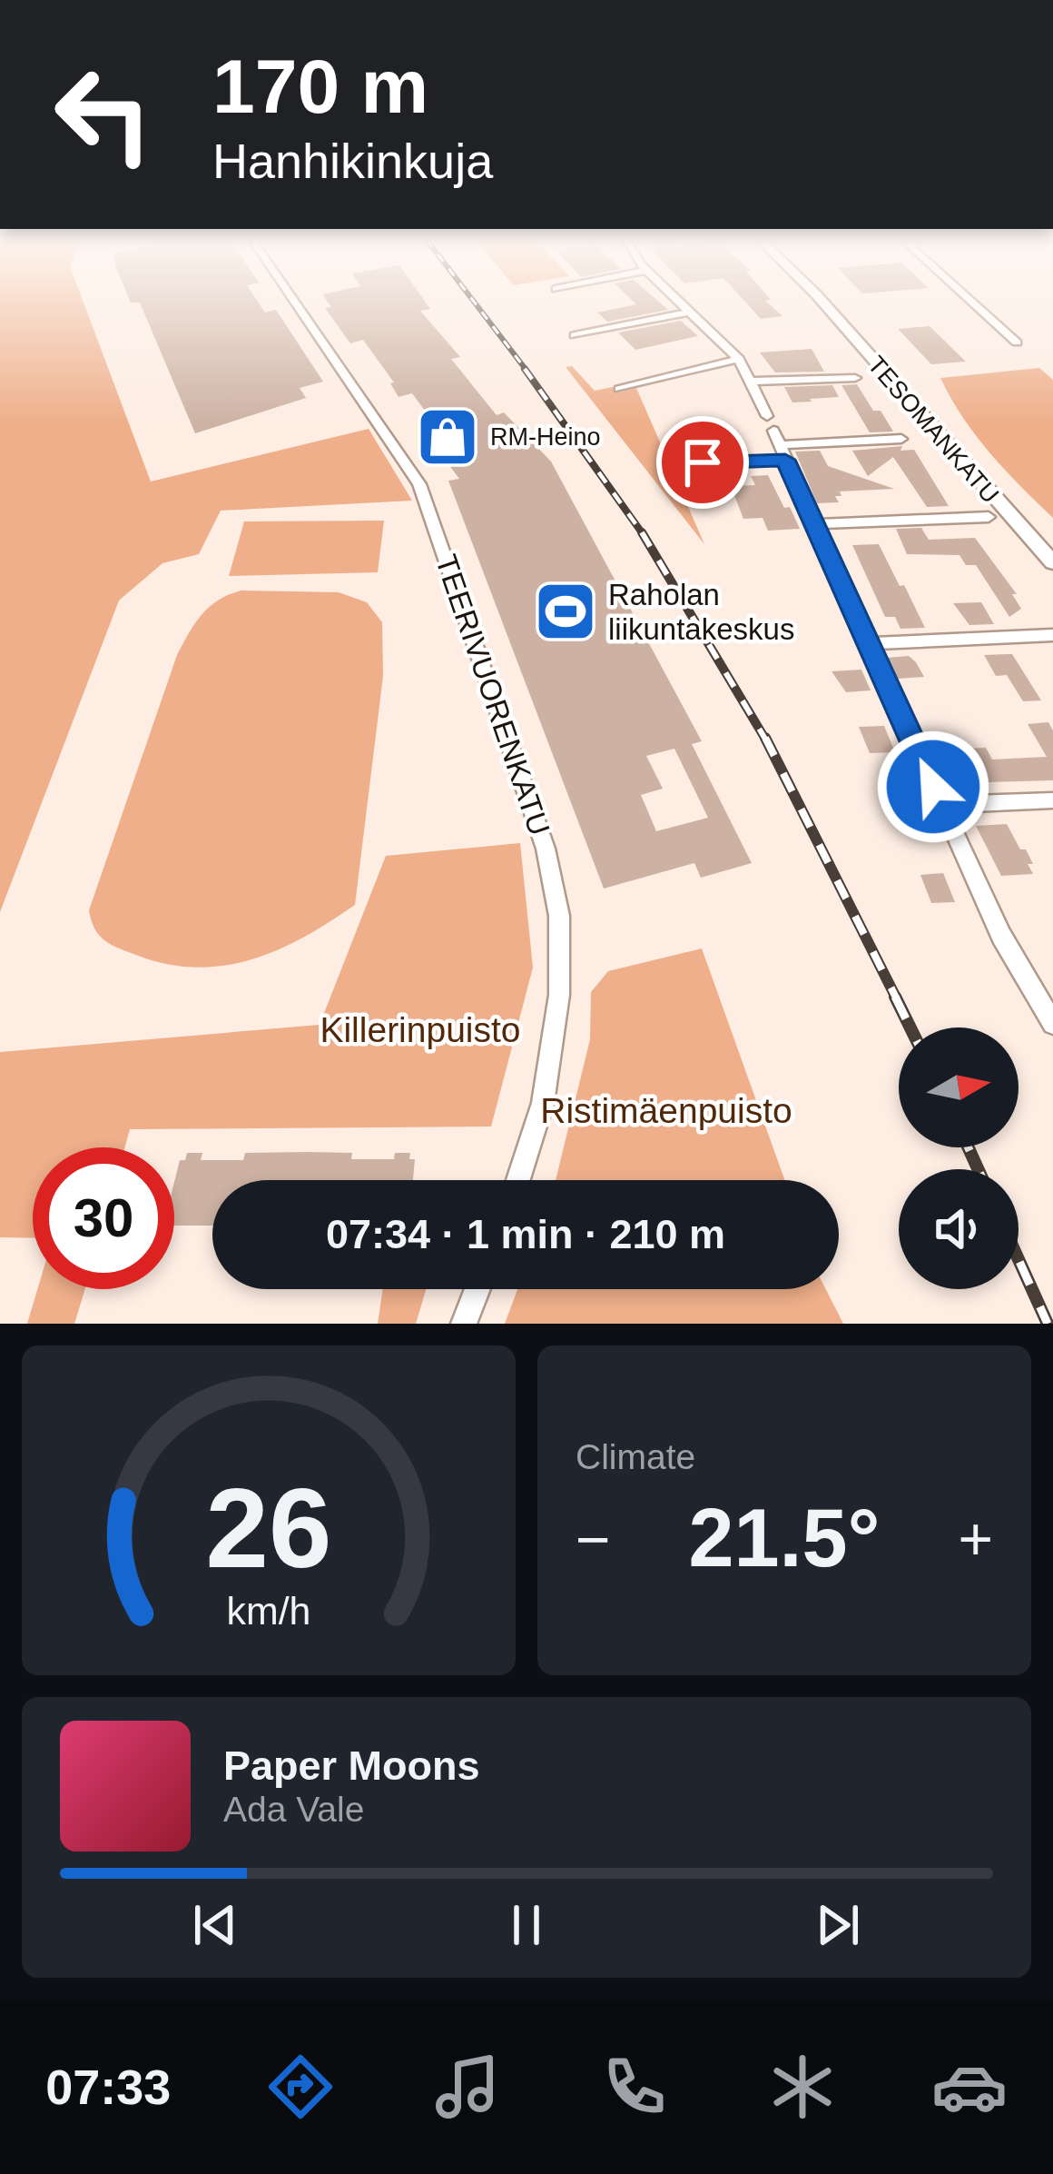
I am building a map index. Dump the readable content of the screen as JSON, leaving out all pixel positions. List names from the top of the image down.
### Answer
{
  "streets": {
    "main road": ["TESOMANKATU"],
    "street": ["TEERIVUORENKATU"]
  },
  "parks": ["Killerinpuisto", "Ristimäenpuisto"],
  "places": {
    "shop": ["RM-Heino"],
    "sports": ["Raholan liikuntakeskus"]
  },
  "north": "right",
  "page": {
    "turn": ["170 m", "Hanhikinkuja"],
    "limit": "30",
    "trip": "07:34 · 1 min · 210 m",
    "tile": "Climate",
    "heat": ["−", "21.5°", "+"],
    "song": ["Paper Moons", "Ada Vale"],
    "tabs": "07:33",
    "gauge": ["26", "km/h"]
  }
}
